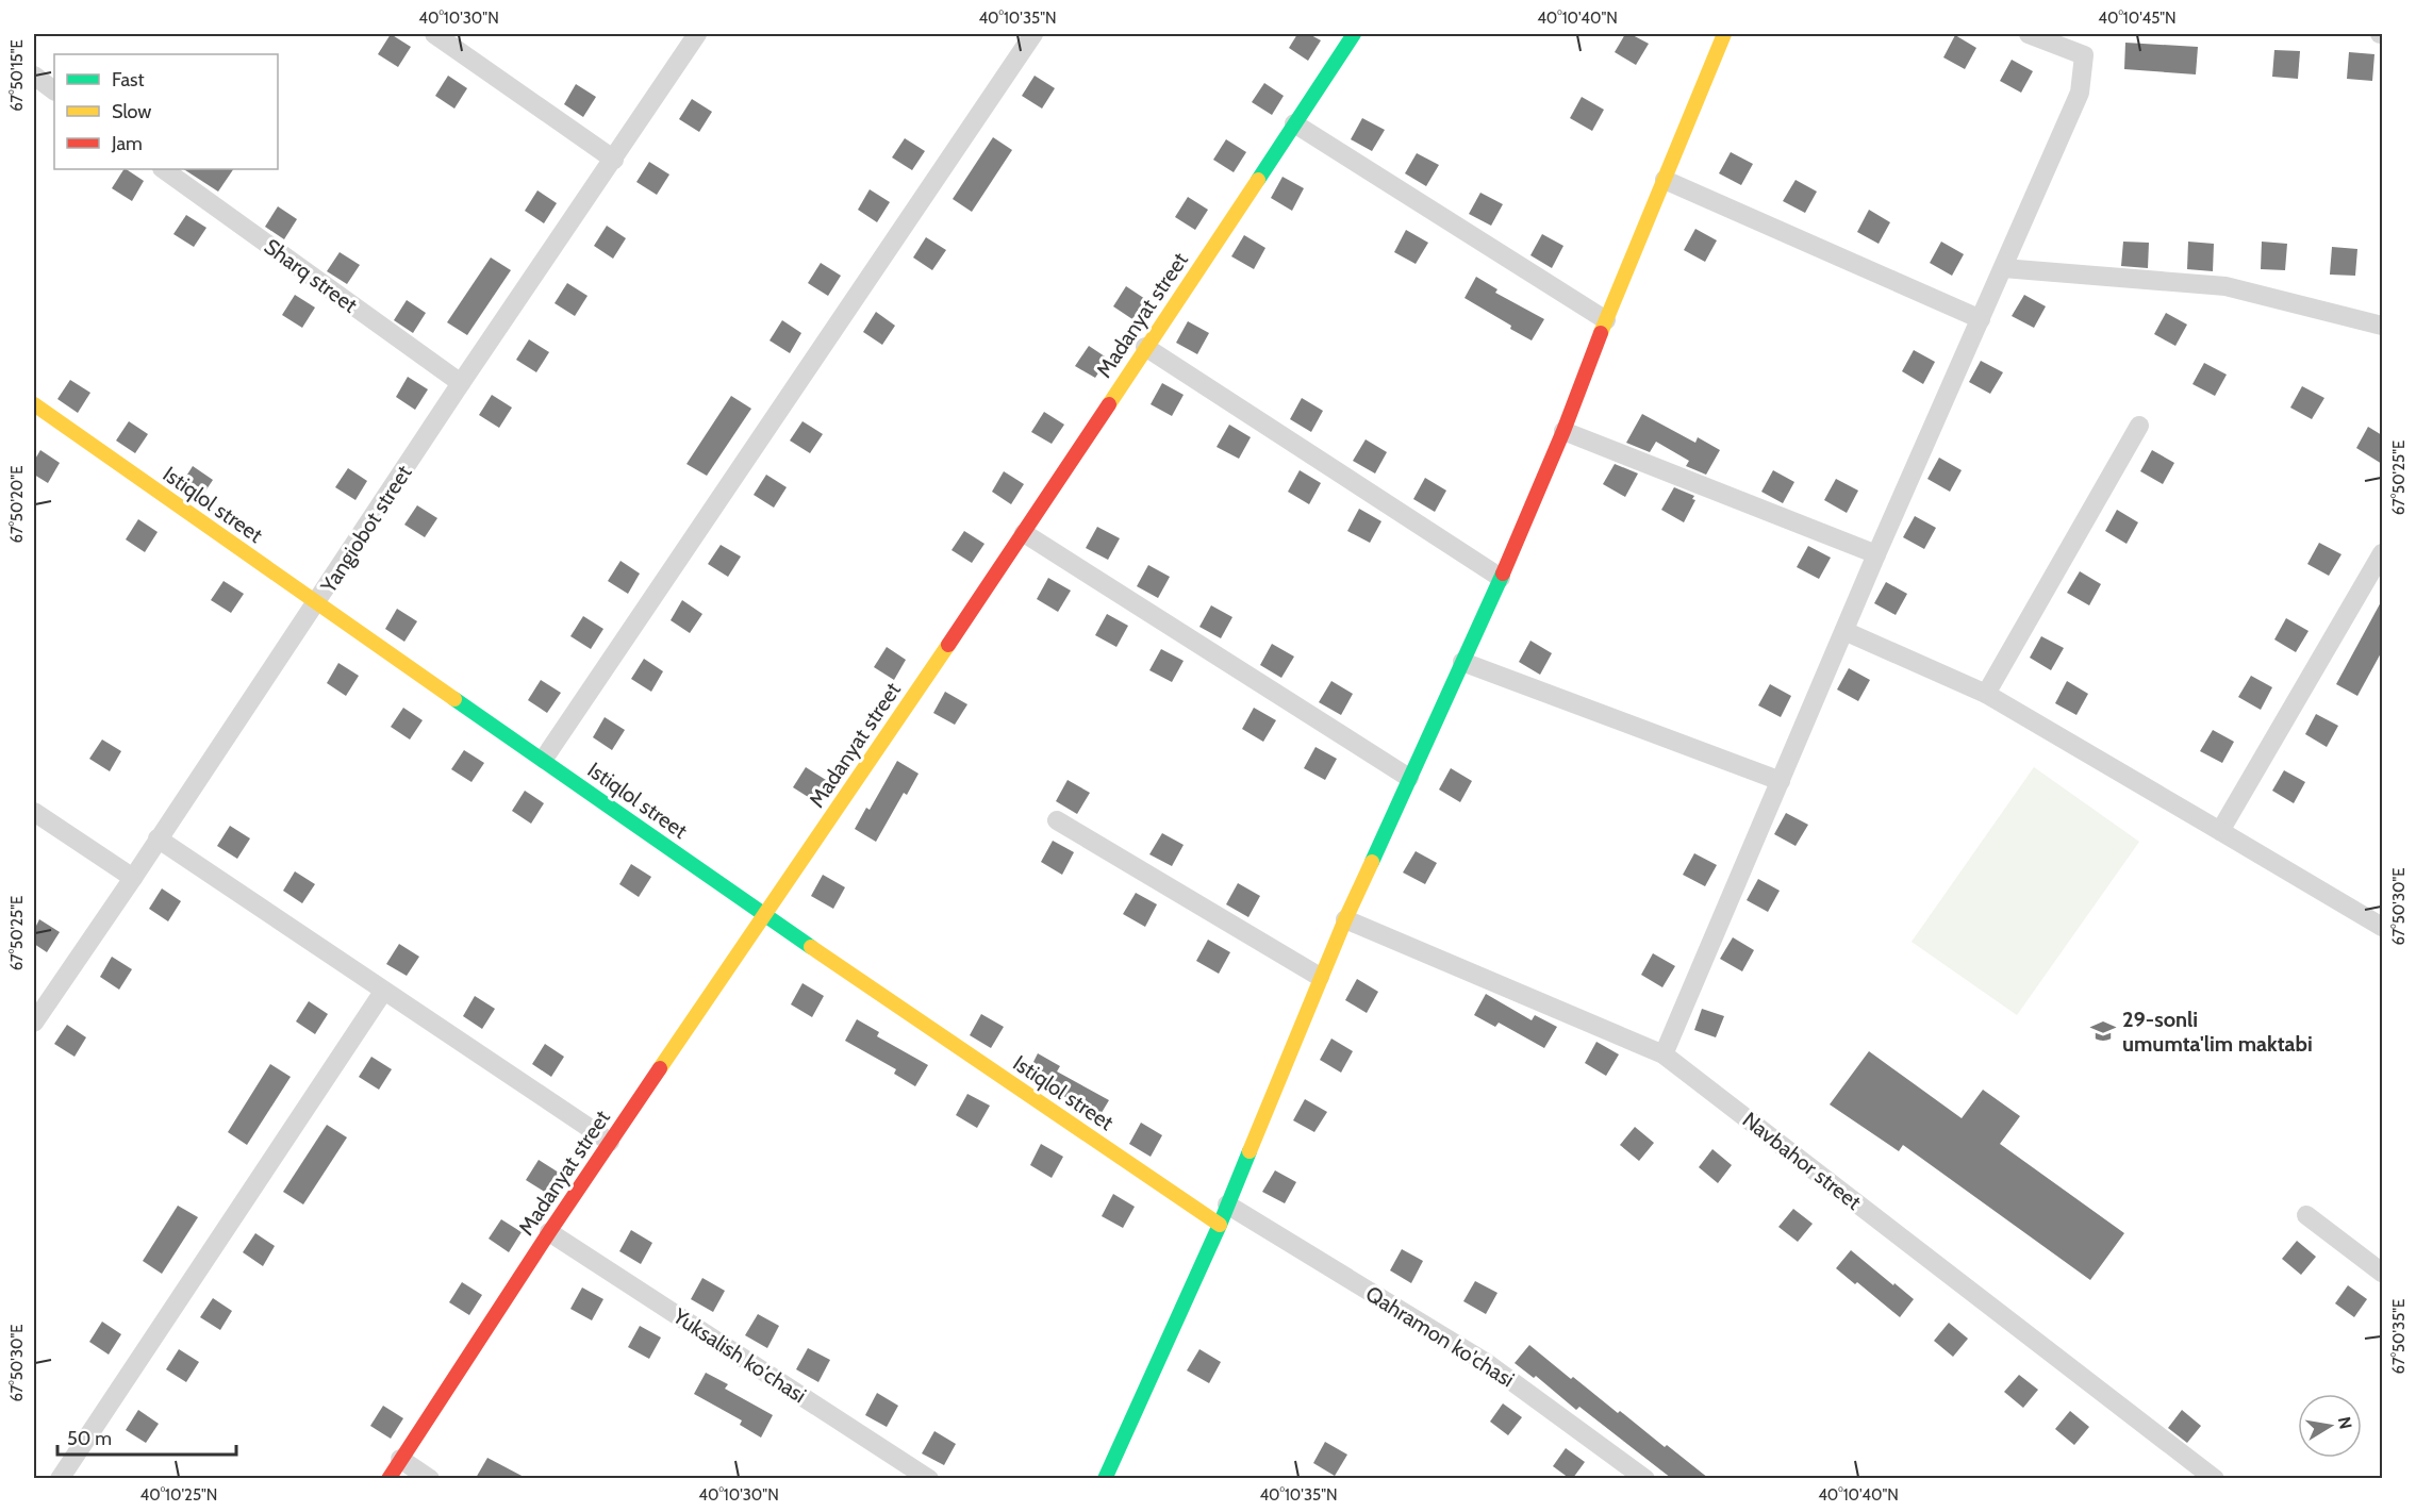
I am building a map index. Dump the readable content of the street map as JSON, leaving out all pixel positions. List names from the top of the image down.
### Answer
{
  "streets": {
    "street": [
      "Sharq street",
      "Madanyat street",
      "Istiqlol street",
      "Yangiobot street",
      "Navbahor street",
      "Qahramon ko'chasi",
      "Yuksalish ko'chasi"
    ]
  },
  "crossings": [
    ["Sharq street", "Yangiobot street"],
    ["Madanyat street", "Istiqlol street"],
    ["Madanyat street", "Yuksalish ko'chasi"],
    ["Istiqlol street", "Yangiobot street"]
  ],
  "places": {
    "school or university": ["29-sonli umumta'lim maktabi"]
  },
  "legend": ["Fast", "Slow", "Jam"],
  "scale_bar": "50 m",
  "north": "right",
  "coordinates": [
    "40°10'30\"N",
    "40°10'35\"N",
    "40°10'40\"N",
    "40°10'45\"N",
    "67°50'15\"E",
    "67°50'25\"E",
    "67°50'20\"E",
    "67°50'30\"E",
    "67°50'35\"E",
    "40°10'25\"N"
  ]
}
